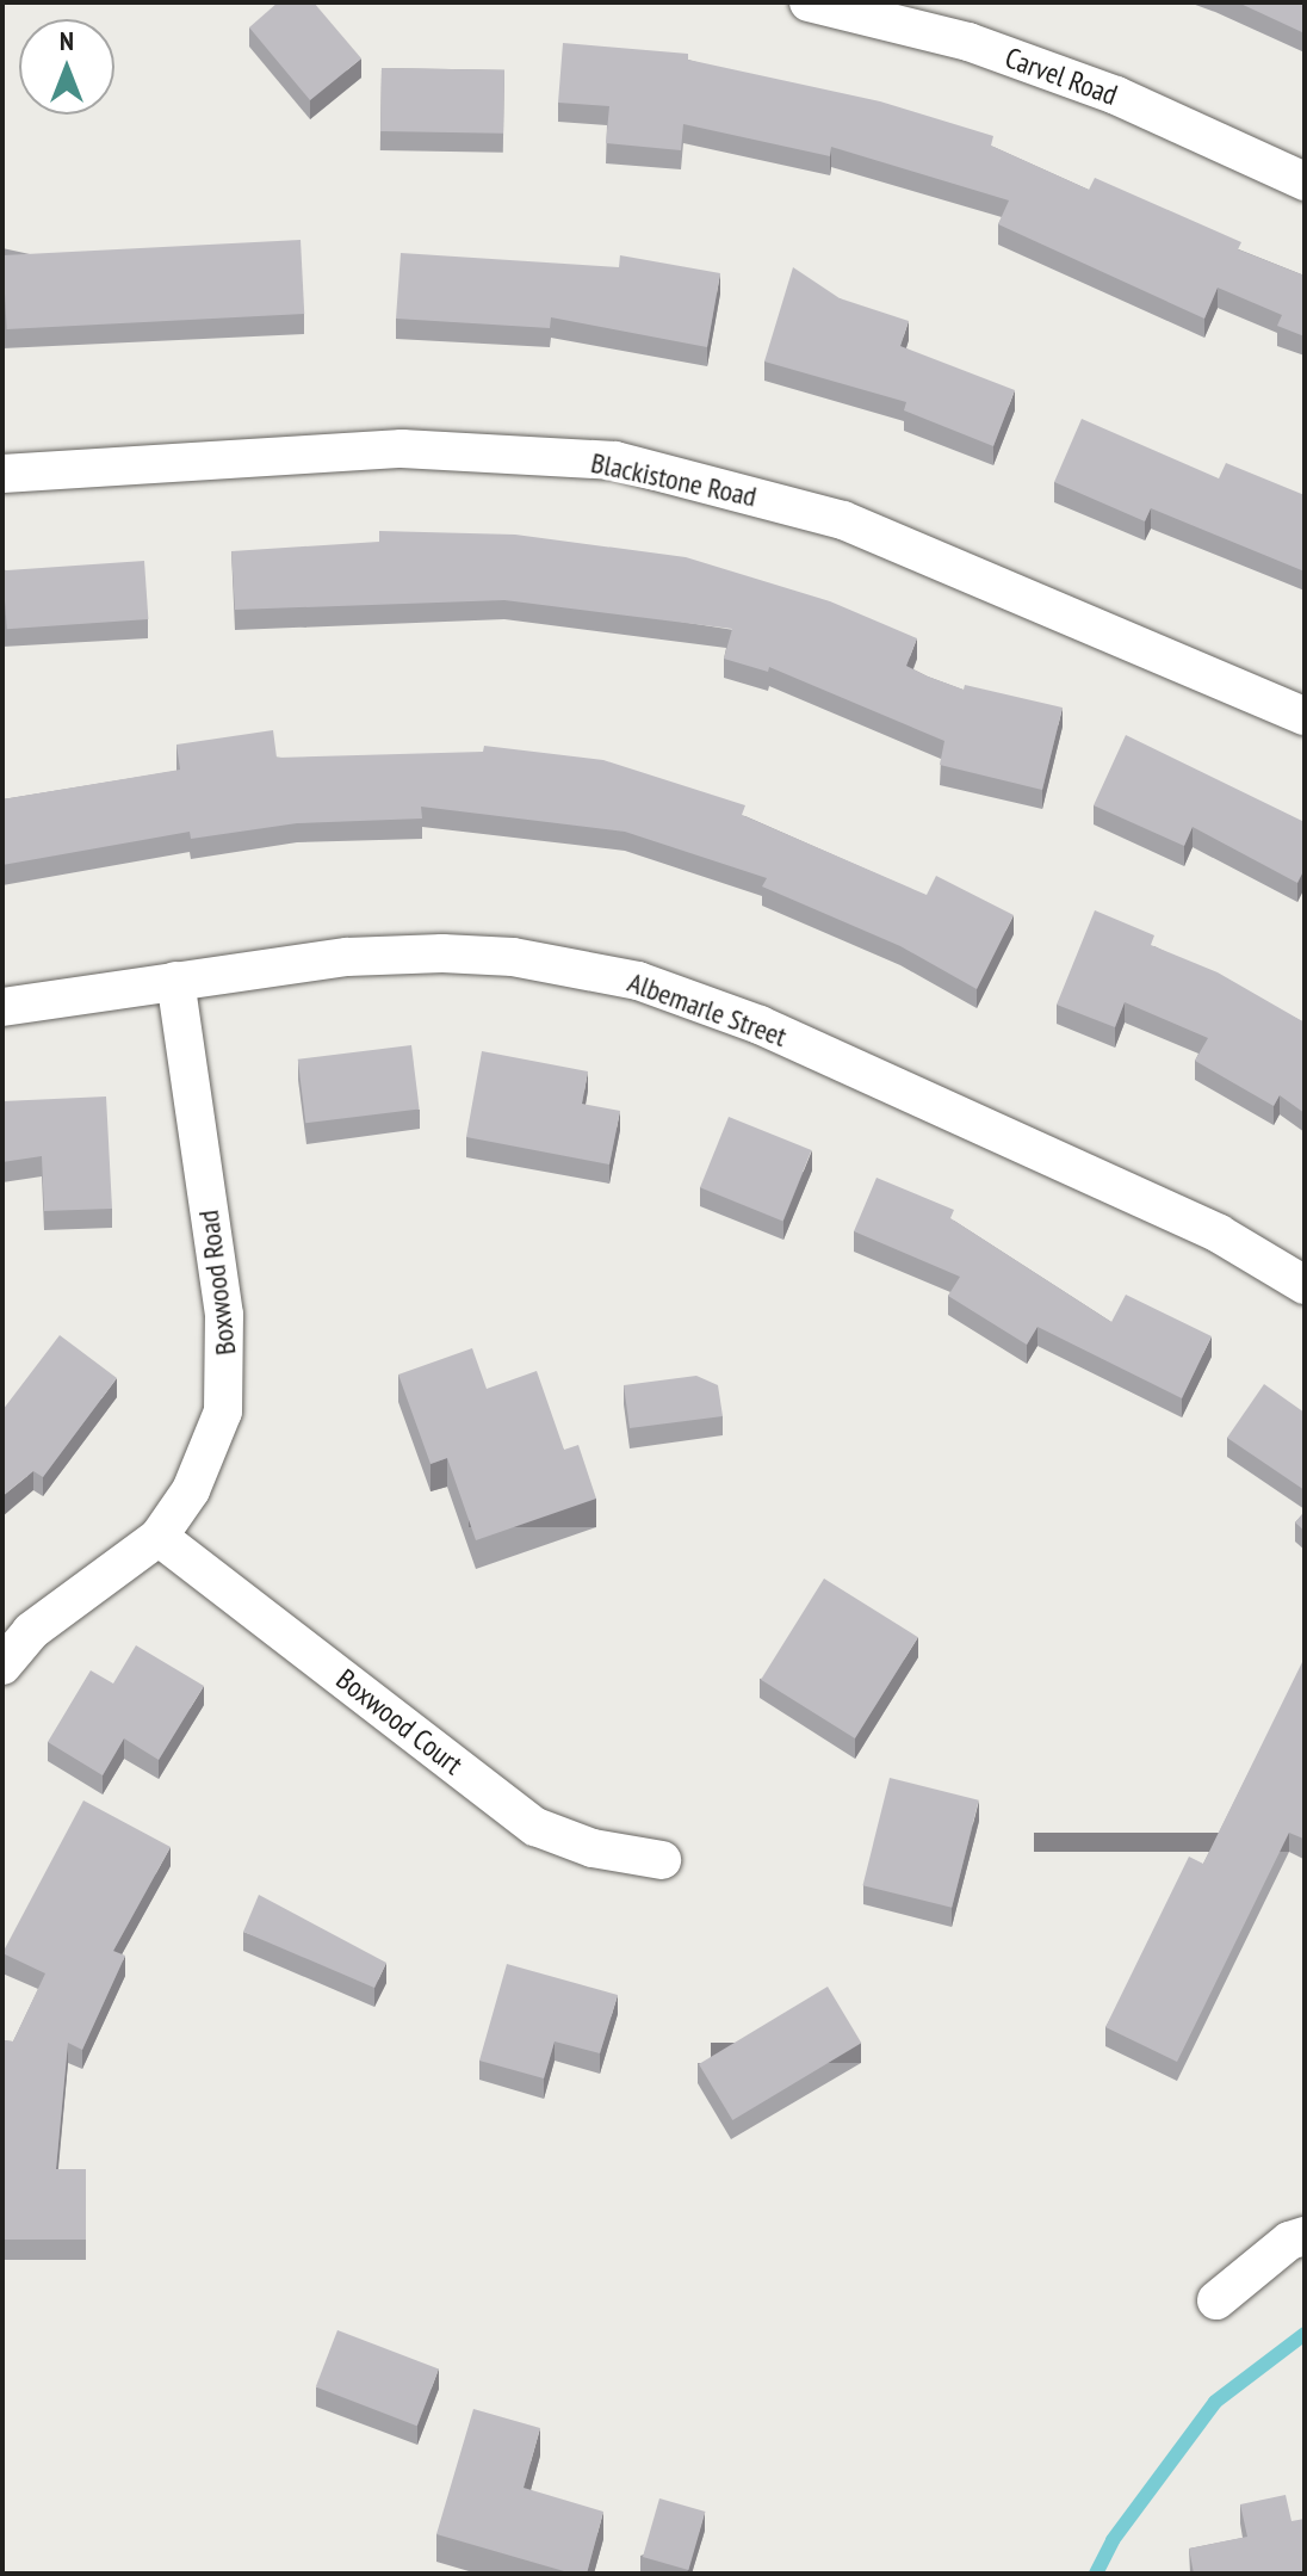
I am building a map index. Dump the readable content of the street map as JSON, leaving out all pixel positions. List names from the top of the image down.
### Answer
{
  "streets": {
    "street": [
      "Carvel Road",
      "Blackistone Road",
      "Albemarle Street",
      "Boxwood Road",
      "Boxwood Court"
    ]
  },
  "crossings": [
    ["Albemarle Street", "Boxwood Road"],
    ["Boxwood Road", "Boxwood Court"]
  ],
  "north": "top"
}
